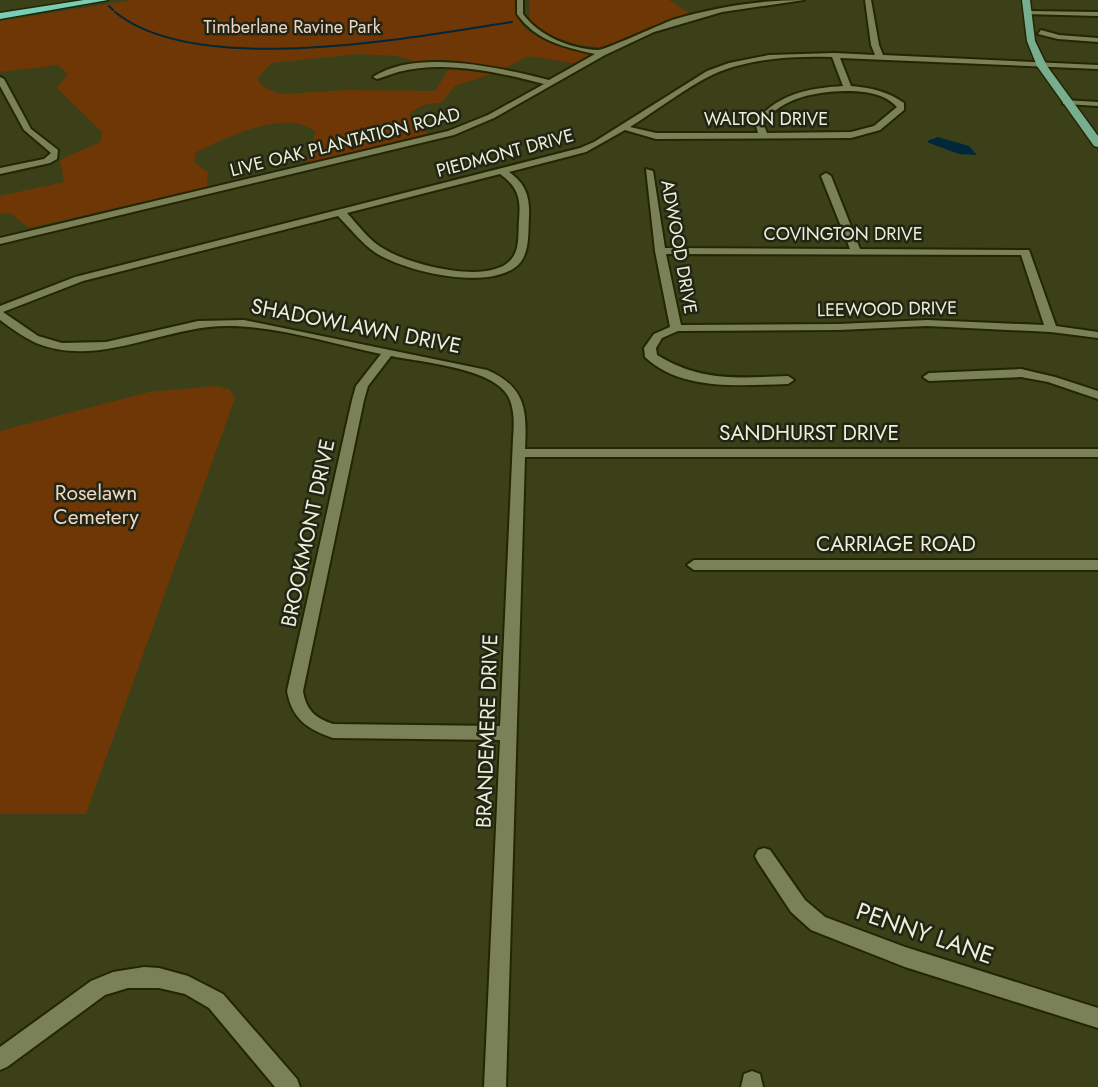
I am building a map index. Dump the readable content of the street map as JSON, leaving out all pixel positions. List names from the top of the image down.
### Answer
{
  "streets": {
    "street": [
      "WALTON DRIVE",
      "LIVE OAK PLANTATION ROAD",
      "PIEDMONT DRIVE",
      "COVINGTON DRIVE",
      "ADWOOD DRIVE",
      "LEEWOOD DRIVE",
      "SHADOWLAWN DRIVE",
      "SANDHURST DRIVE",
      "BROOKMONT DRIVE",
      "CARRIAGE ROAD",
      "BRANDEMERE DRIVE",
      "PENNY LANE"
    ]
  },
  "crossings": [
    ["WALTON DRIVE", "PIEDMONT DRIVE"],
    ["PIEDMONT DRIVE", "SHADOWLAWN DRIVE"],
    ["COVINGTON DRIVE", "ADWOOD DRIVE"],
    ["COVINGTON DRIVE", "LEEWOOD DRIVE"],
    ["ADWOOD DRIVE", "LEEWOOD DRIVE"],
    ["SHADOWLAWN DRIVE", "BROOKMONT DRIVE"],
    ["SHADOWLAWN DRIVE", "BRANDEMERE DRIVE"],
    ["SANDHURST DRIVE", "BRANDEMERE DRIVE"],
    ["BROOKMONT DRIVE", "BRANDEMERE DRIVE"]
  ],
  "parks": ["Timberlane Ravine Park", "Roselawn Cemetery"]
}
